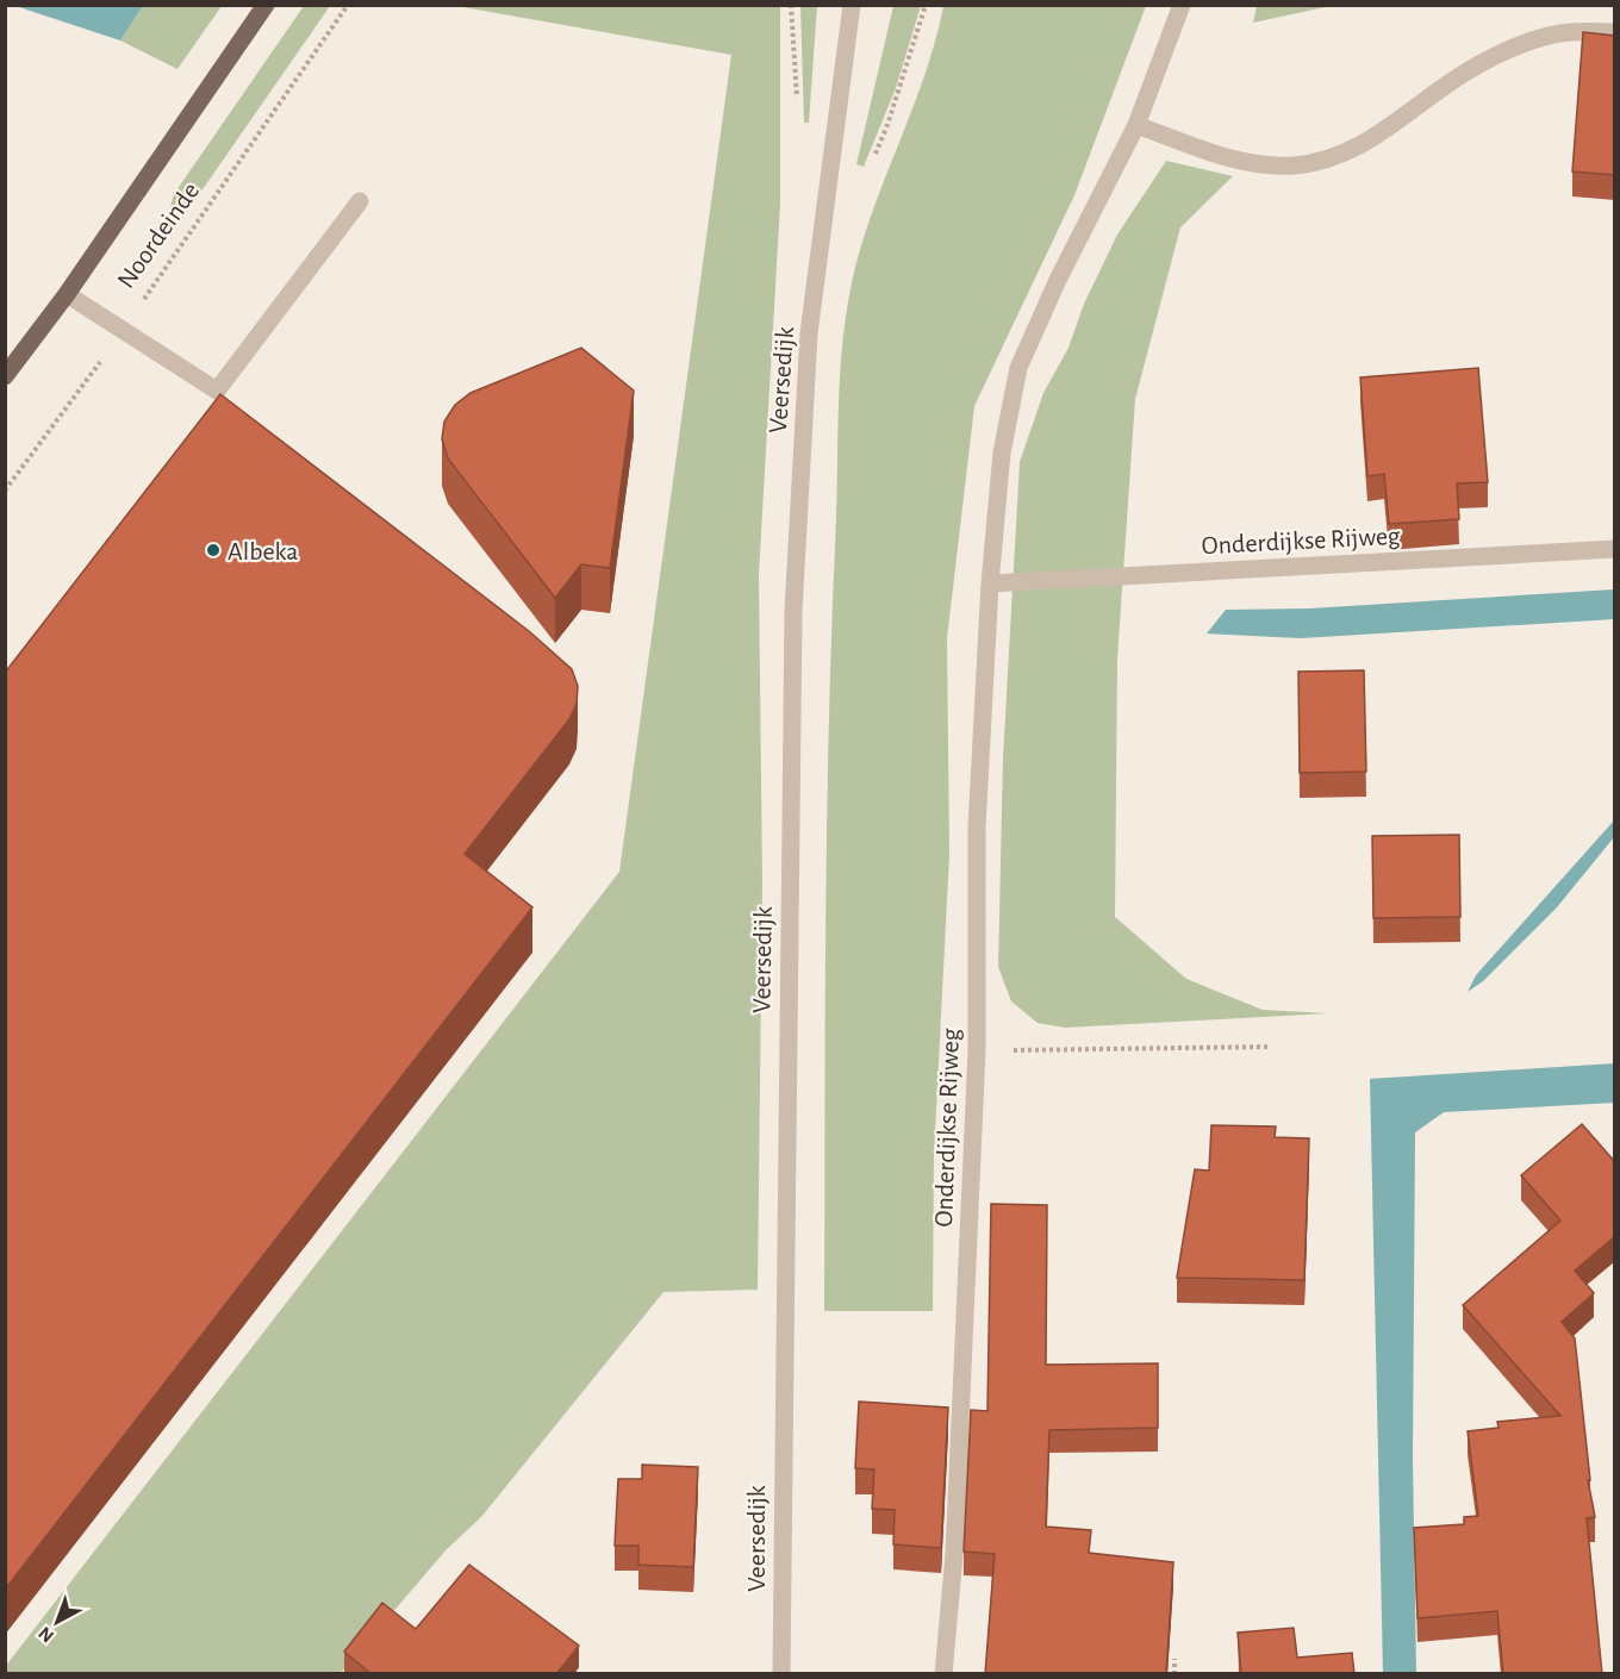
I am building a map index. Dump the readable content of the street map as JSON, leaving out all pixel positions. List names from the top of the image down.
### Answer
{
  "streets": {
    "main road": ["Noordeinde"],
    "street": ["Veersedijk", "Onderdijkse Rijweg"]
  },
  "places": ["Albeka"],
  "north": "bottom left"
}
